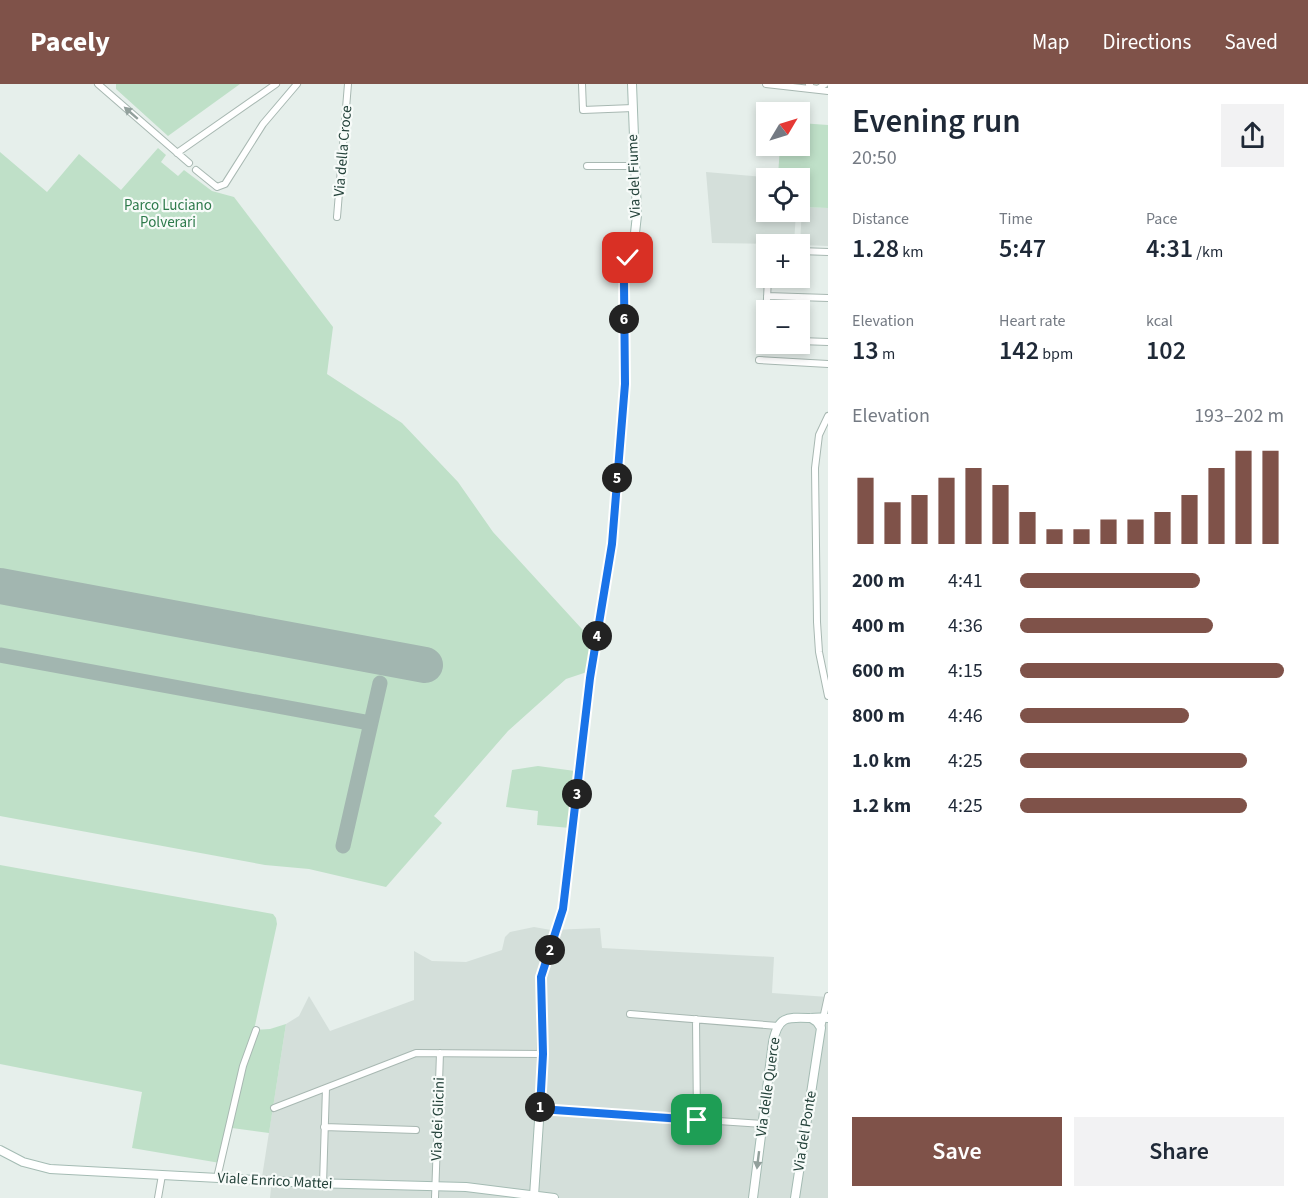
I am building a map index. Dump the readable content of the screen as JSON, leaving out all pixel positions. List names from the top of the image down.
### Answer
{
  "streets": {
    "street": [
      "Via della Croce",
      "Via del Fiume",
      "Via delle Querce",
      "Via dei Glicini",
      "Via del Ponte",
      "Viale Enrico Mattei"
    ]
  },
  "crossings": [
    ["Via del Fiume", "Viale Enrico Mattei"],
    ["Via delle Querce", "Via del Ponte"],
    ["Via dei Glicini", "Viale Enrico Mattei"]
  ],
  "parks": ["Parco Luciano Polverari"],
  "north": "top right",
  "page": {
    "header": "Pacely",
    "nav": ["Map", "Directions", "Saved"],
    "heading": ["Evening run", "20:50"],
    "map_buttons": ["+", "−"],
    "stats": [
      ["Distance", "1.28 km"],
      ["Time", "5:47"],
      ["Pace", "4:31 /km"],
      ["Elevation", "13 m"],
      ["Heart rate", "142 bpm"],
      ["kcal", "102"]
    ],
    "pins": [
      "6",
      "5",
      "4",
      "3",
      "2",
      "1"
    ],
    "chart": ["Elevation", "193–202 m"],
    "list": [
      {
        "name": "200 m",
        "note": "4:41"
      },
      {
        "name": "400 m",
        "note": "4:36"
      },
      {
        "name": "600 m",
        "note": "4:15"
      },
      {
        "name": "800 m",
        "note": "4:46"
      },
      {
        "name": "1.0 km",
        "note": "4:25"
      },
      {
        "name": "1.2 km",
        "note": "4:25"
      }
    ],
    "buttons": ["Save", "Share"]
  }
}
